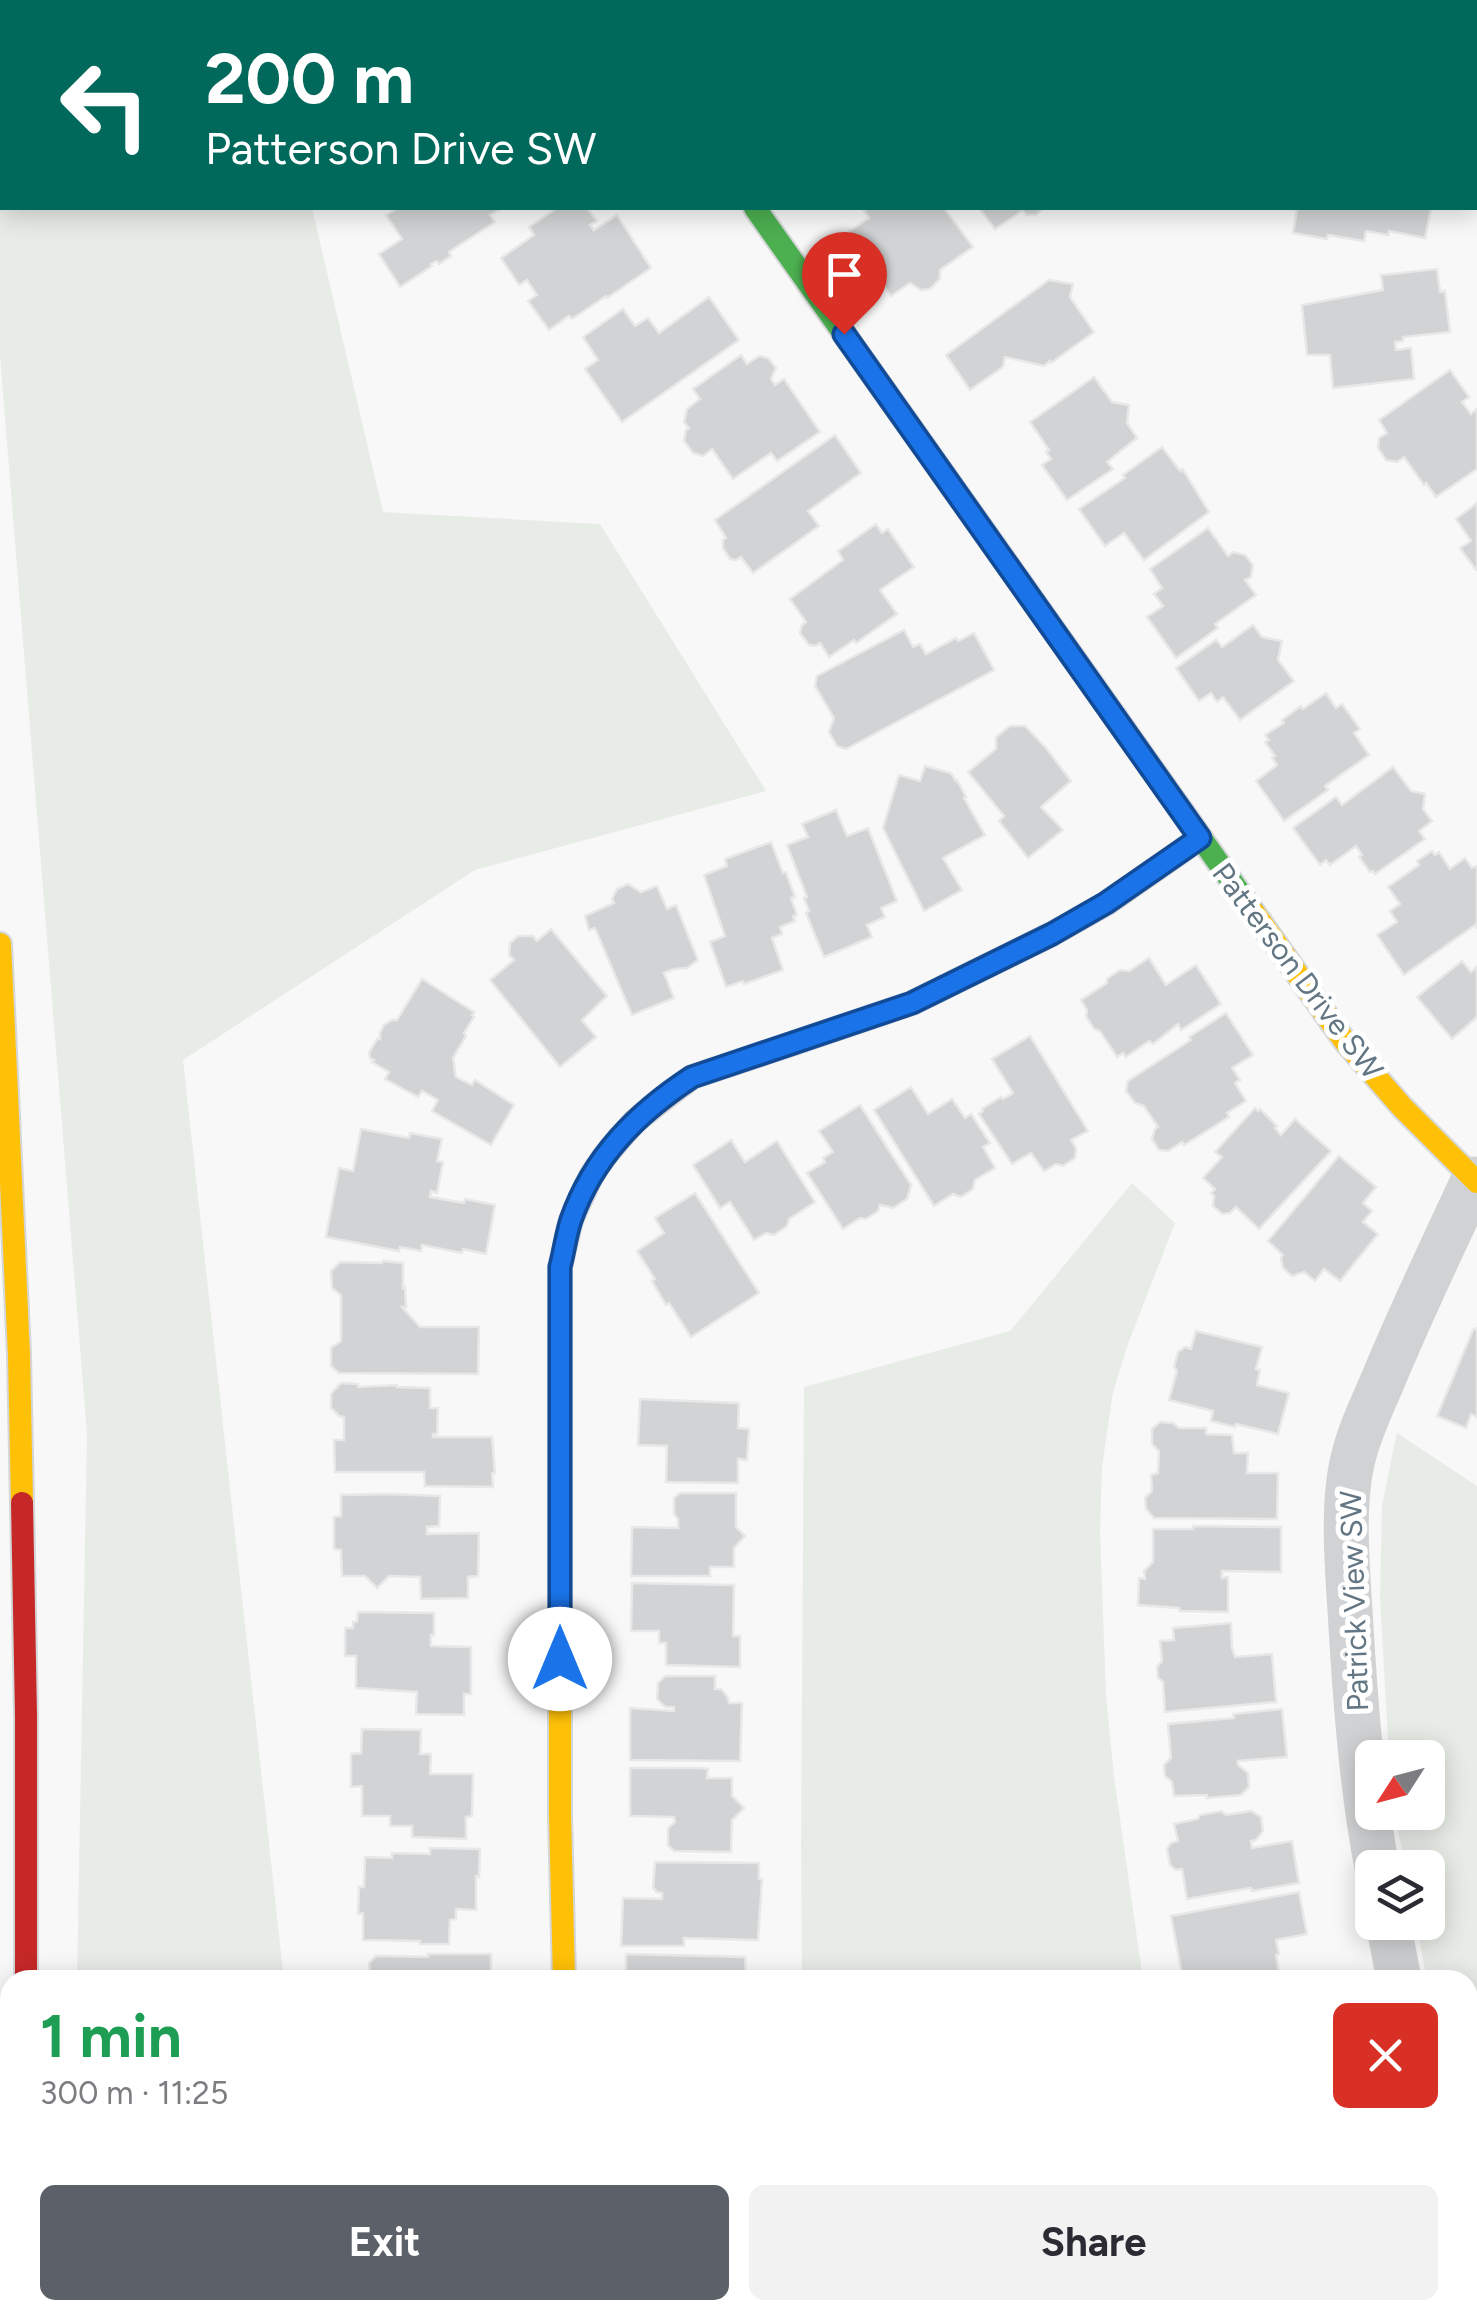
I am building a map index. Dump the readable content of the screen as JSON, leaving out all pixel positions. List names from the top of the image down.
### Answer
{
  "streets": {
    "main road": ["Patterson Drive SW"],
    "street": ["Patrick View SW"]
  },
  "crossings": [
    ["Patterson Drive SW", "Patrick View SW"]
  ],
  "north": "bottom left",
  "page": {
    "turn": ["200 m", "Patterson Drive SW"],
    "heading": ["1 min", "300 m · 11:25"],
    "buttons": ["Exit", "Share"]
  }
}
